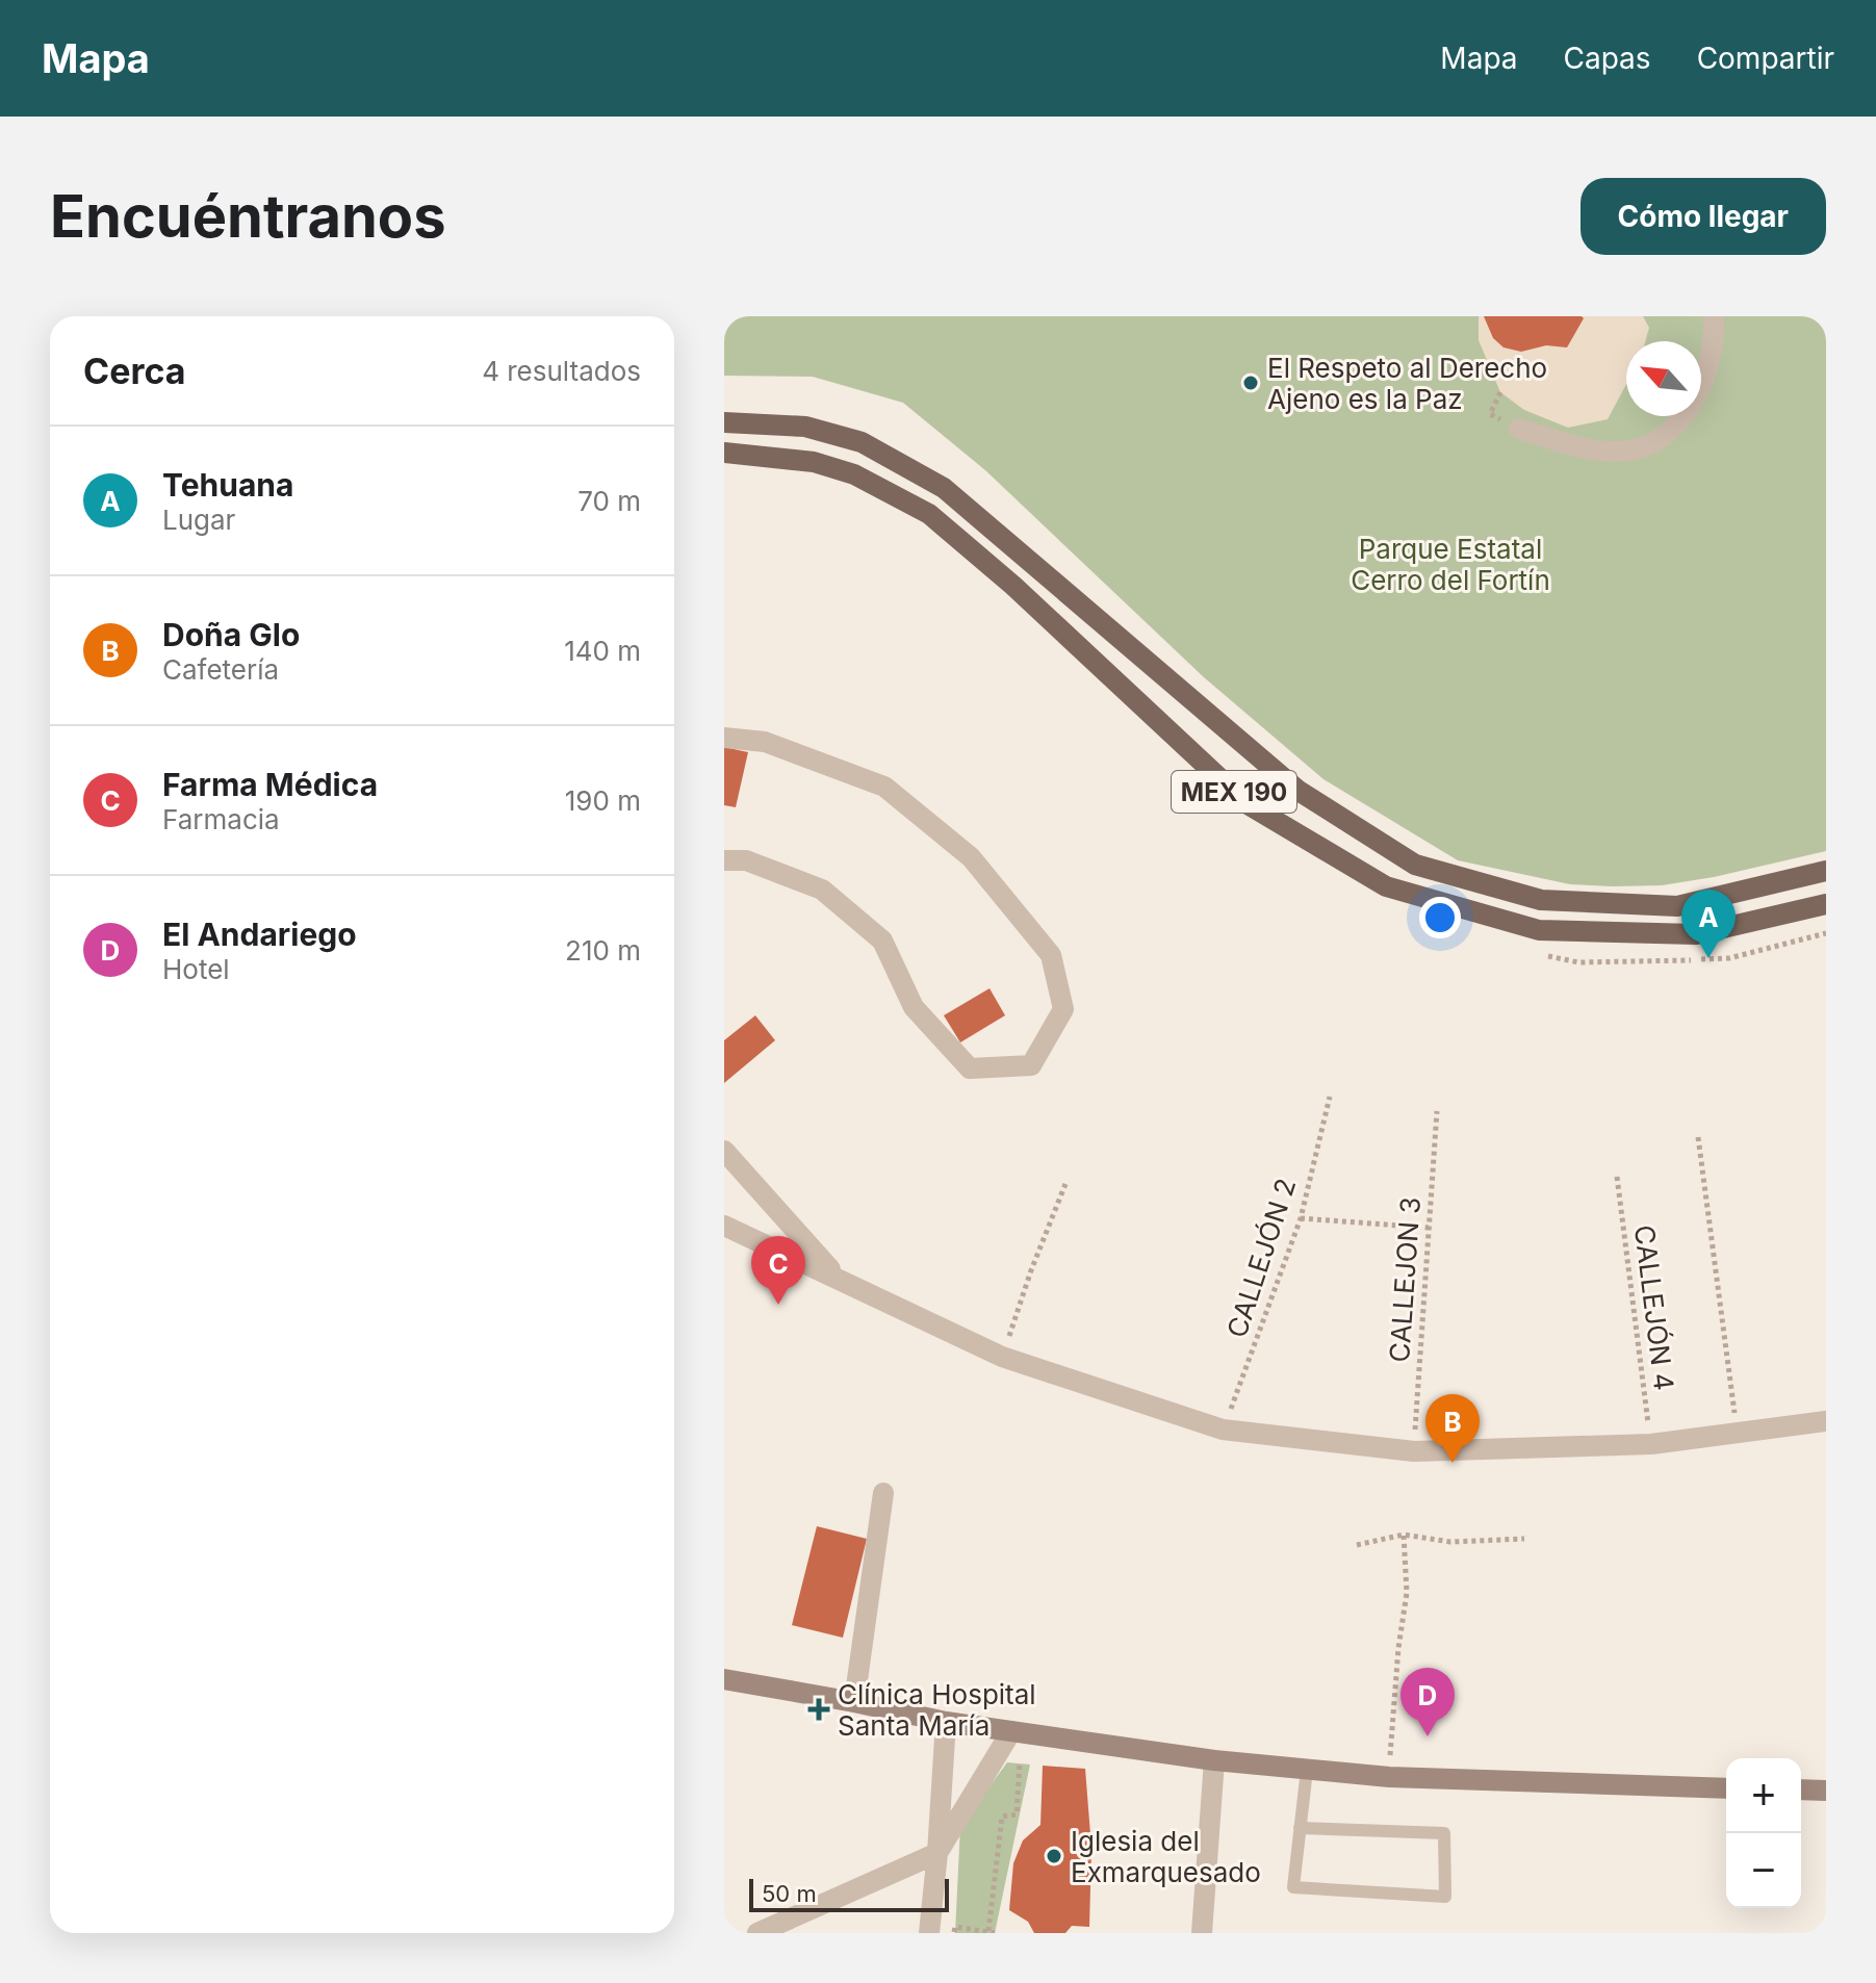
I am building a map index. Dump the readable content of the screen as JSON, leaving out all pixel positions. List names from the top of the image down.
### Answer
{
  "streets": {
    "main road": ["MEX 190"],
    "path": ["CALLEJÓN 2", "CALLEJON 3", "CALLEJÓN 4"]
  },
  "parks": ["Parque Estatal Cerro del Fortín"],
  "places": {
    "other": ["El Respeto al Derecho Ajeno es la Paz", "Iglesia del Exmarquesado"],
    "health": ["Clínica Hospital Santa María"]
  },
  "scale_bar": "50 m",
  "north": "top left",
  "page": {
    "header": "Mapa",
    "nav": ["Mapa", "Capas", "Compartir"],
    "buttons": "Cómo llegar",
    "title": "Encuéntranos",
    "heading": ["Cerca", "4 resultados"],
    "list": [
      {
        "mark": "A",
        "name": "Tehuana",
        "note": "Lugar",
        "value": "70 m"
      },
      {
        "mark": "B",
        "name": "Doña Glo",
        "note": "Cafetería",
        "value": "140 m"
      },
      {
        "mark": "C",
        "name": "Farma Médica",
        "note": "Farmacia",
        "value": "190 m"
      },
      {
        "mark": "D",
        "name": "El Andariego",
        "note": "Hotel",
        "value": "210 m"
      }
    ],
    "pins": [
      "A",
      "C",
      "B",
      "D"
    ],
    "map_buttons": ["+", "−"],
    "scale": "50 m"
  }
}
